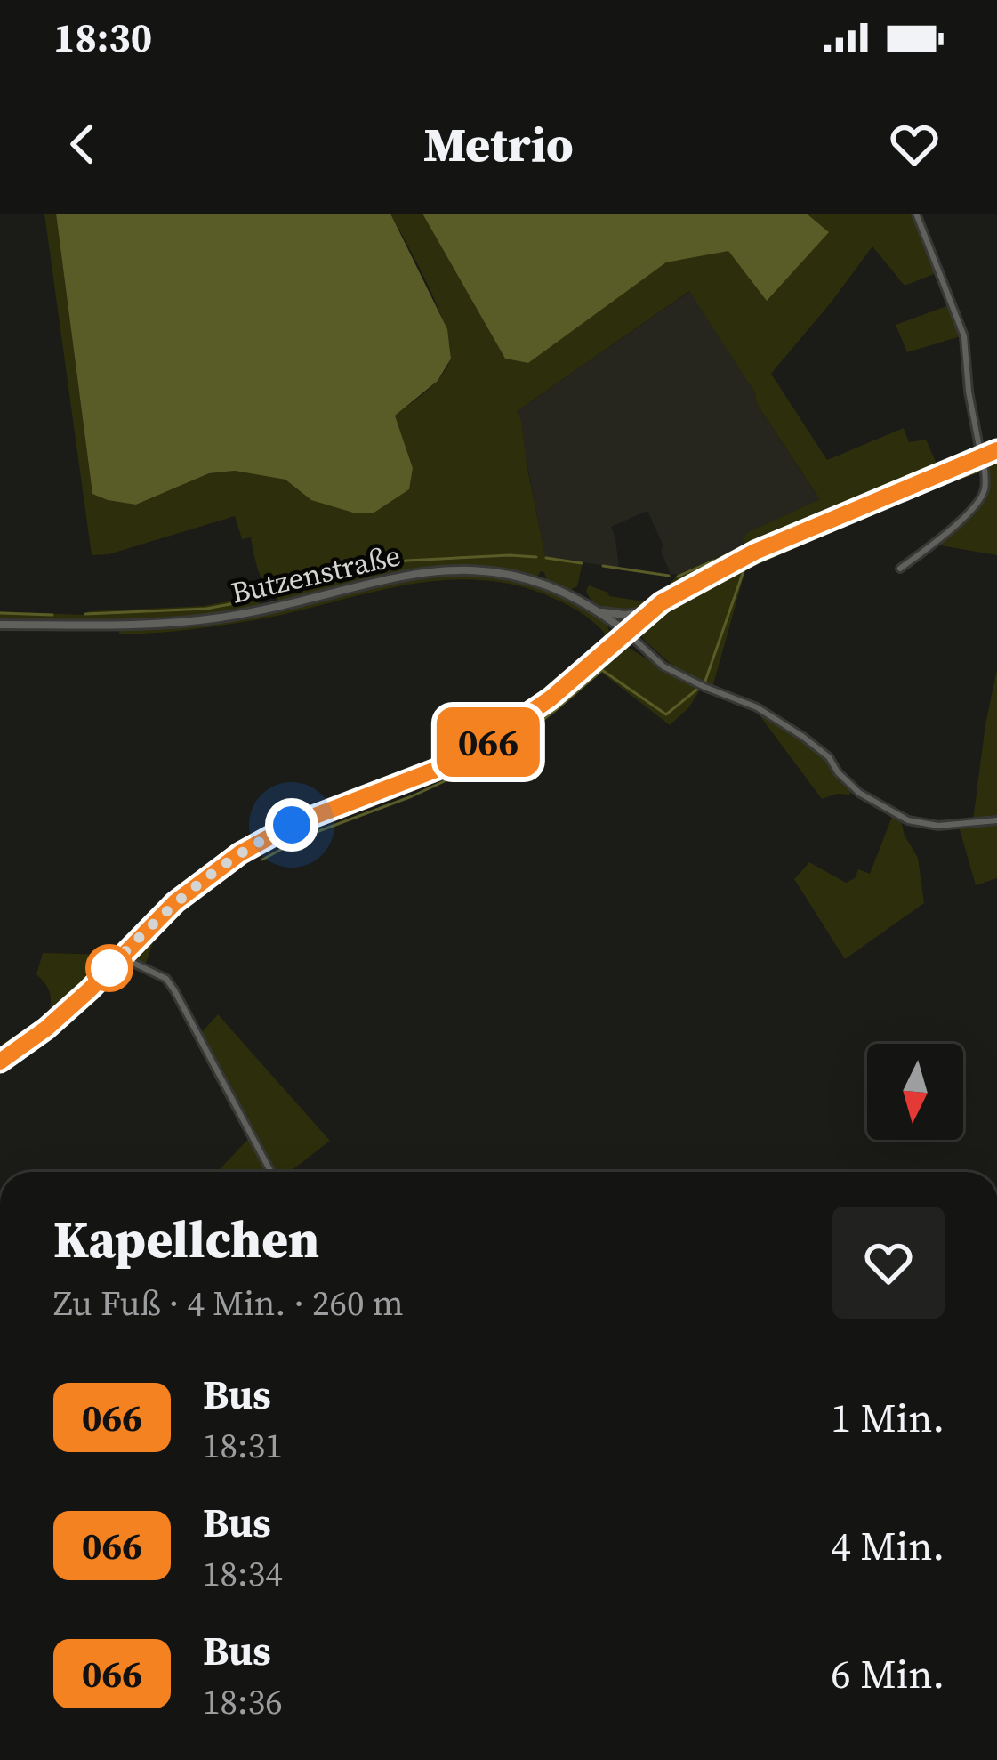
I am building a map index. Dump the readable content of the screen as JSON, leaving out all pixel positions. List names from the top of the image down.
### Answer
{
  "streets": {
    "main road": ["Butzenstraße"]
  },
  "lines": ["bus line 066"],
  "north": "bottom",
  "page": {
    "status": "18:30",
    "header": "Metrio",
    "on_map": "066",
    "heading": ["Kapellchen", "Zu Fuß · 4 Min. · 260 m"],
    "list": [
      {
        "mark": "066",
        "name": "Bus",
        "note": "18:31",
        "value": "1 Min."
      },
      {
        "mark": "066",
        "name": "Bus",
        "note": "18:34",
        "value": "4 Min."
      },
      {
        "mark": "066",
        "name": "Bus",
        "note": "18:36",
        "value": "6 Min."
      }
    ]
  }
}
